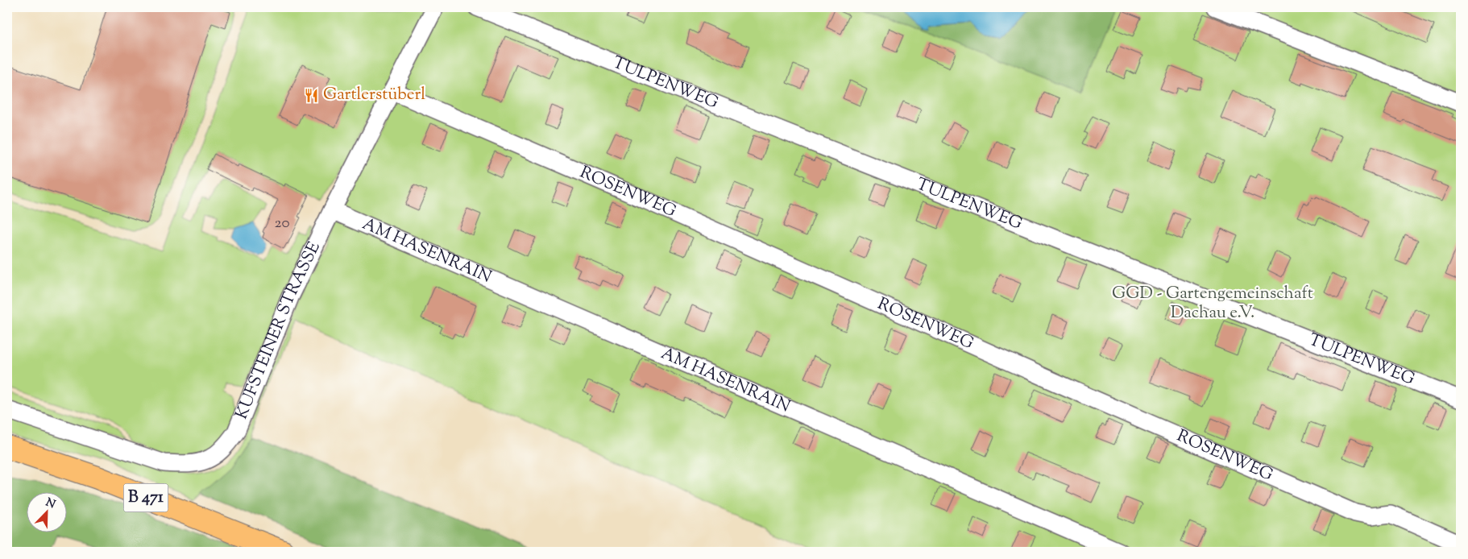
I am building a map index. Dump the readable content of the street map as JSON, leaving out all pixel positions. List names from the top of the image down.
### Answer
{
  "streets": {
    "highway": ["B 471"],
    "street": [
      "TULPENWEG",
      "ROSENWEG",
      "AM HASENRAIN",
      "KUFSTEINER STRASSE"
    ]
  },
  "crossings": [
    ["ROSENWEG", "KUFSTEINER STRASSE"],
    ["AM HASENRAIN", "KUFSTEINER STRASSE"]
  ],
  "parks": ["GGD - Gartengemeinschaft Dachau e.V."],
  "places": {
    "restaurant": ["Gartlerstüberl"]
  },
  "house_numbers": ["20"],
  "north": "top right"
}
